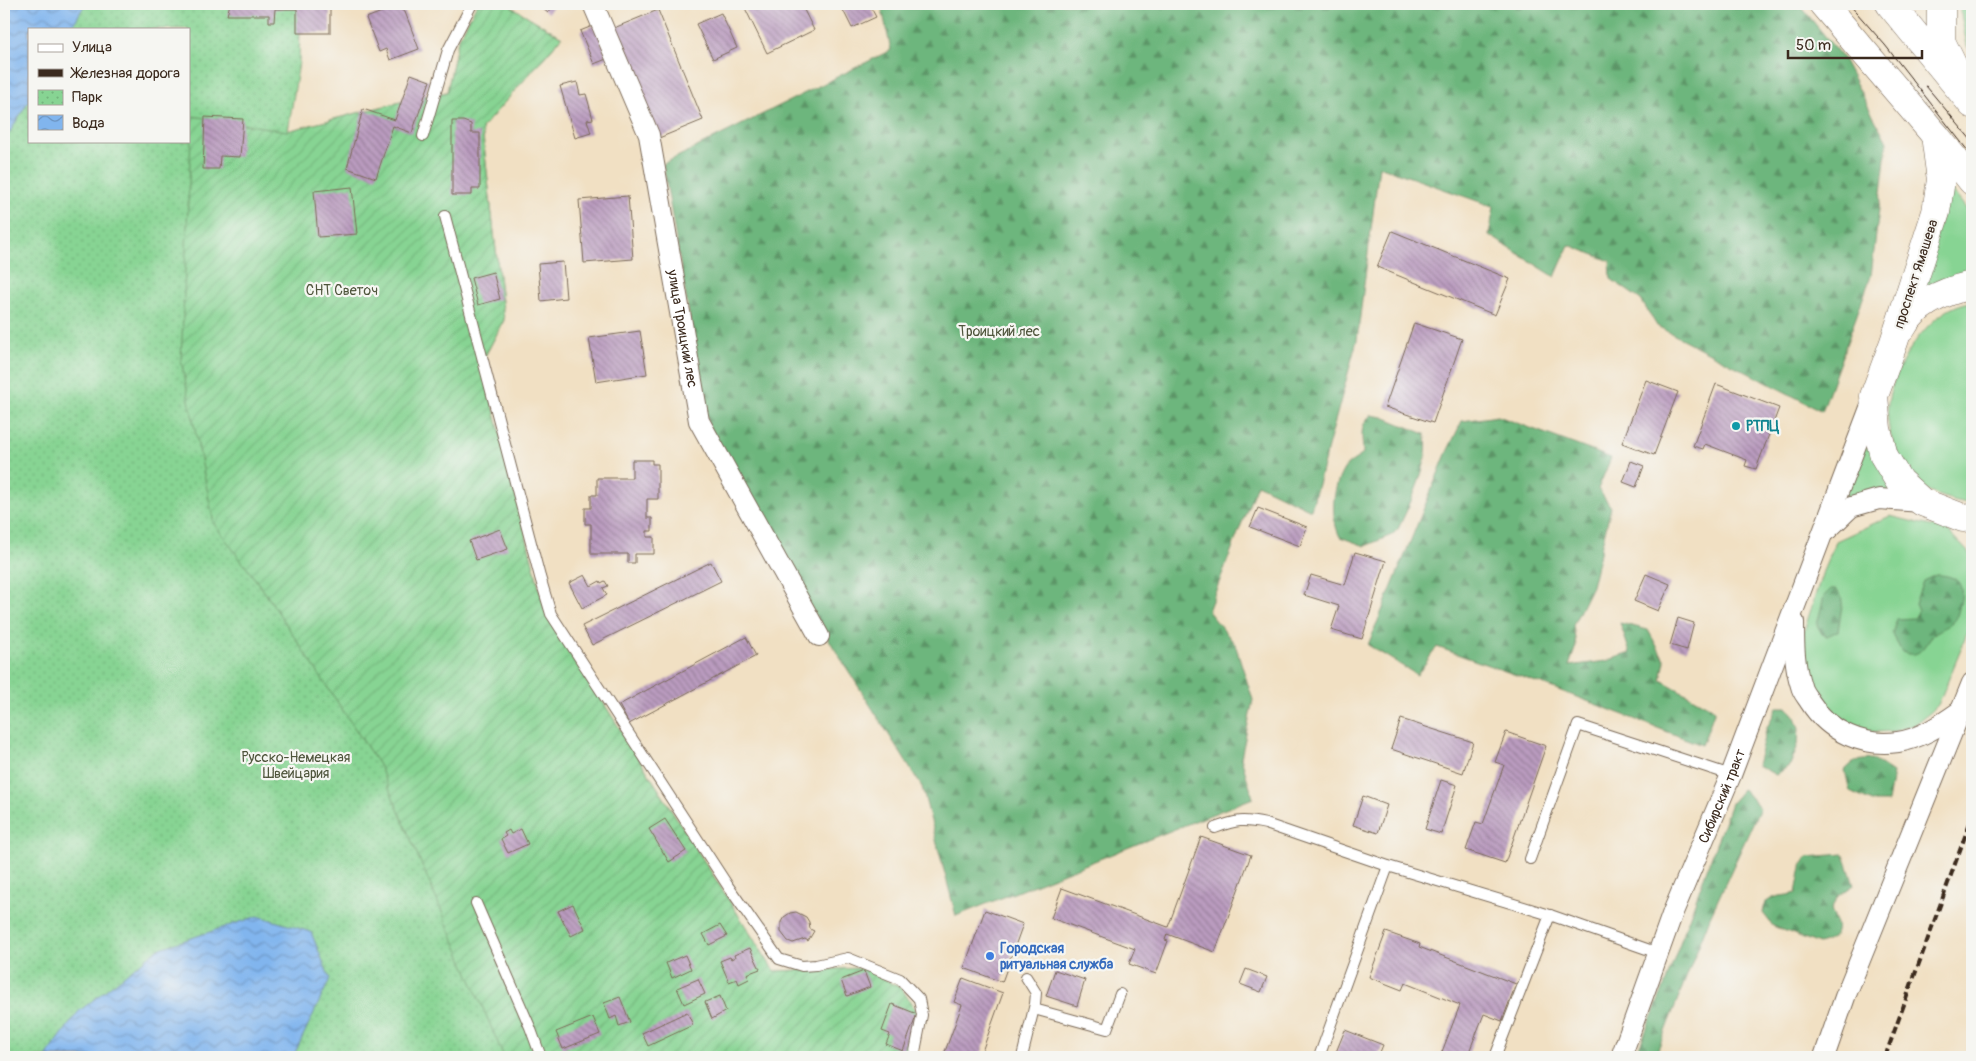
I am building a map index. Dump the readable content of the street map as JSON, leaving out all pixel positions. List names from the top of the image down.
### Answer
{
  "streets": {
    "street": ["проспект Ямашева", "улица Троицкий лес", "Сибирский тракт"]
  },
  "crossings": [
    ["проспект Ямашева", "Сибирский тракт"]
  ],
  "parks": ["СНТ Светоч", "Троицкий лес", "Русско-Немецкая Швейцария"],
  "places": ["РТПЦ", "Городская ритуальная служба"],
  "legend": [
    "Улица",
    "Железная дорога",
    "Парк",
    "Вода"
  ],
  "scale_bar": "50 m"
}
